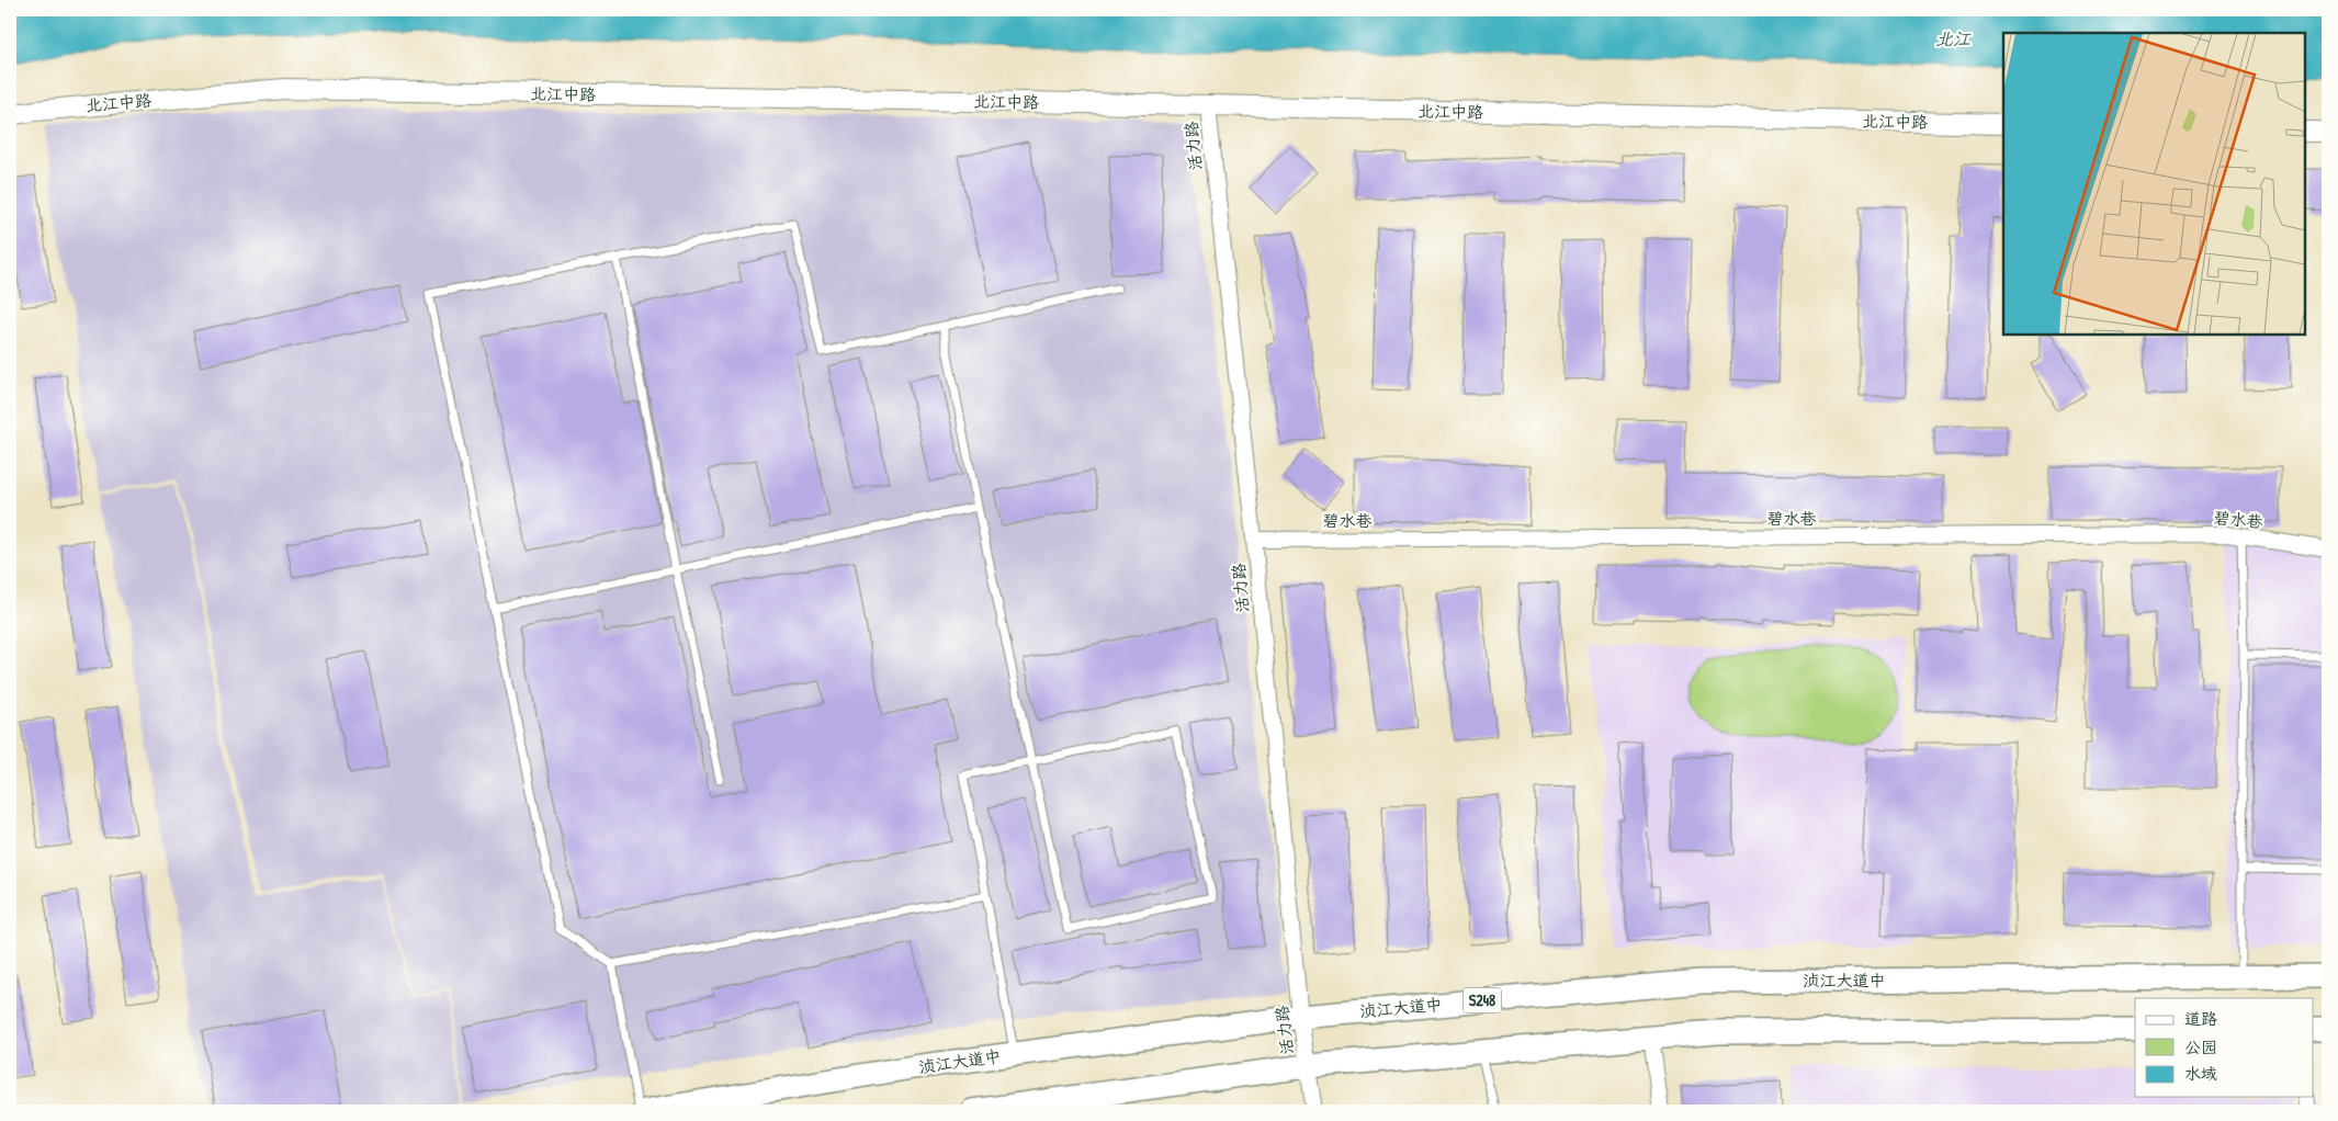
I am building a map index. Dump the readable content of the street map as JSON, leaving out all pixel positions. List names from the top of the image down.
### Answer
{
  "streets": {
    "main road": ["浈江大道中", "S248"],
    "street": ["北江中路", "活力路", "碧水巷"]
  },
  "crossings": [
    ["北江中路", "活力路"],
    ["活力路", "碧水巷"],
    ["活力路", "浈江大道中"]
  ],
  "water": ["北江"],
  "legend": ["道路", "公园", "水域"]
}
